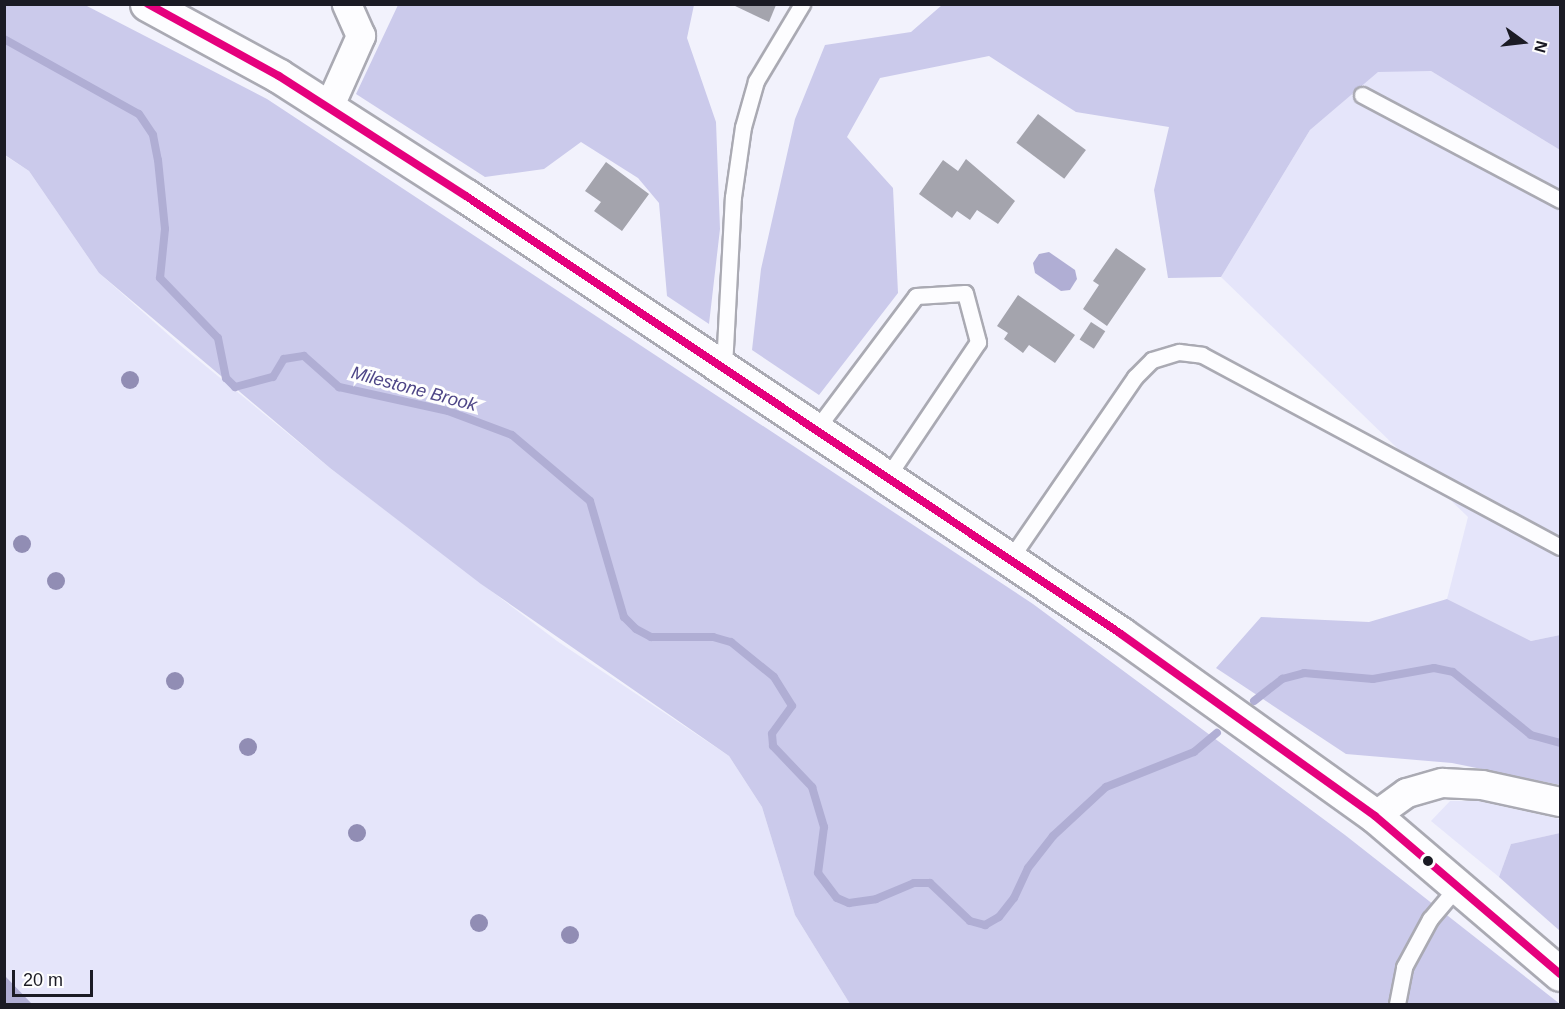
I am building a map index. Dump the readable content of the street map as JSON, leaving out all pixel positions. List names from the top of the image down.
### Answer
{
  "water": ["Milestone Brook"],
  "scale_bar": "20 m",
  "north": "right"
}
